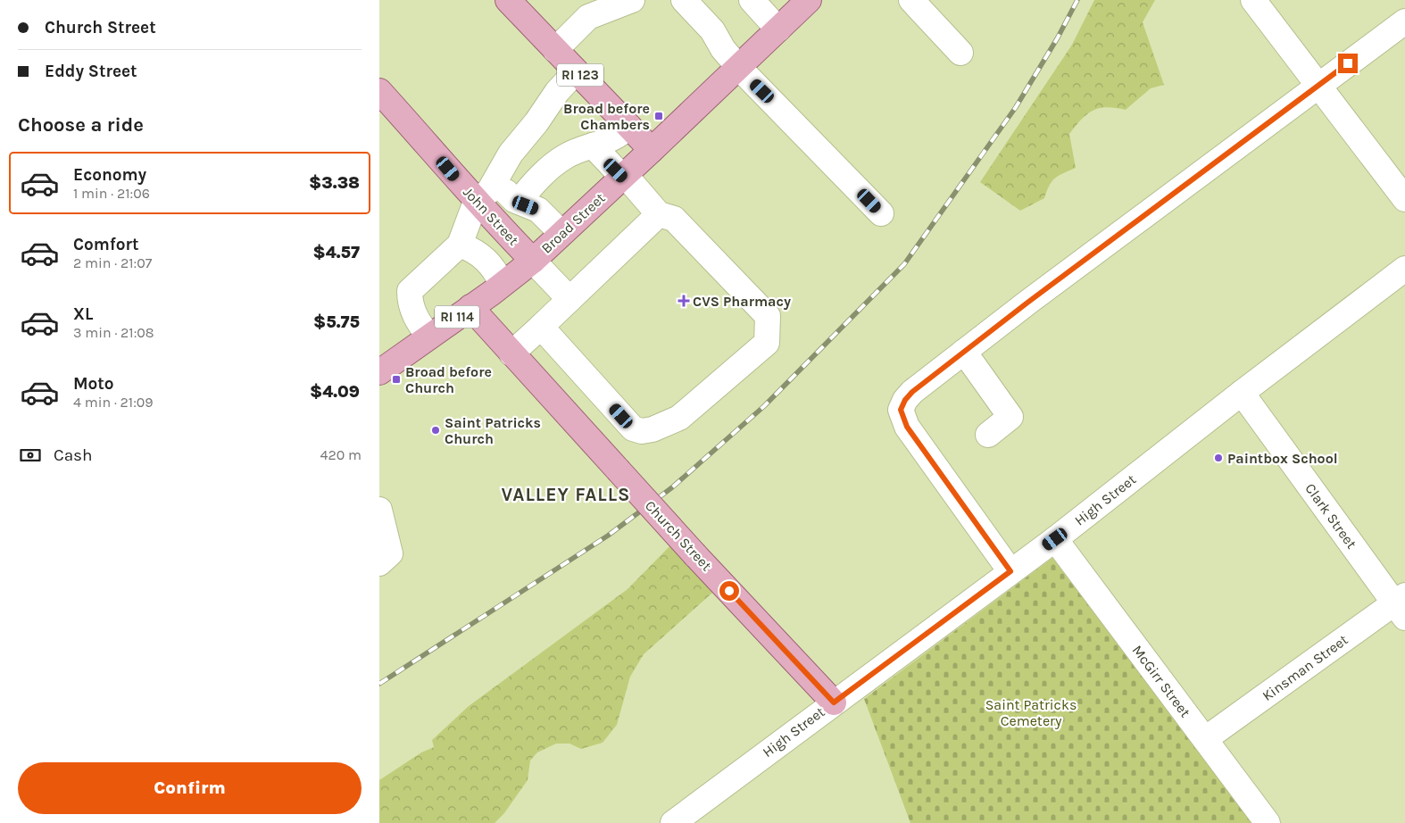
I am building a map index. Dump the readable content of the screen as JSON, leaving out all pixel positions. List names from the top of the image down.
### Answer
{
  "streets": {
    "main road": [
      "RI 123",
      "John Street",
      "Broad Street",
      "RI 114",
      "Church Street"
    ],
    "street": [
      "High Street",
      "Clark Street",
      "Kinsman Street",
      "McGirr Street"
    ]
  },
  "crossings": [
    ["RI 123", "Broad Street"],
    ["John Street", "Broad Street"],
    ["Broad Street", "Church Street"],
    ["High Street", "Clark Street"],
    ["High Street", "Church Street"],
    ["High Street", "McGirr Street"],
    ["Clark Street", "Kinsman Street"],
    ["Kinsman Street", "McGirr Street"]
  ],
  "districts": ["VALLEY FALLS"],
  "parks": ["Saint Patricks Cemetery"],
  "places": {
    "transit": ["Broad before Chambers", "Broad before Church"],
    "health": ["CVS Pharmacy"],
    "other": ["Saint Patricks Church", "Paintbox School"]
  },
  "page": {
    "banner": ["Church Street", "Eddy Street"],
    "heading": "Choose a ride",
    "list": [
      {
        "name": "Economy",
        "note": "1 min · 21:06",
        "value": "$3.38"
      },
      {
        "name": "Comfort",
        "note": "2 min · 21:07",
        "value": "$4.57"
      },
      {
        "name": "XL",
        "note": "3 min · 21:08",
        "value": "$5.75"
      },
      {
        "name": "Moto",
        "note": "4 min · 21:09",
        "value": "$4.09"
      }
    ],
    "pay": ["Cash", "420 m"],
    "buttons": "Confirm"
  }
}
